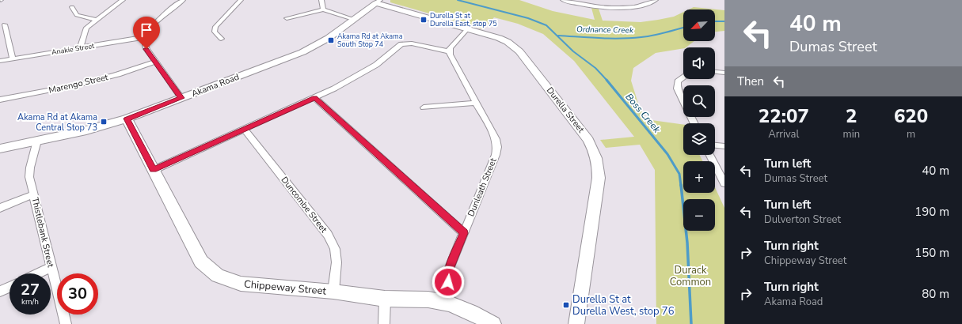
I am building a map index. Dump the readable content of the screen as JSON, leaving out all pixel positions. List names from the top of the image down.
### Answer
{
  "streets": {
    "street": [
      "Anakie Street",
      "Marengo Street",
      "Akama Road",
      "Durella Street",
      "Dunleath Street",
      "Duncombe Street",
      "Thistlebank Street",
      "Chippeway Street"
    ]
  },
  "crossings": [
    ["Akama Road", "Durella Street"],
    ["Akama Road", "Thistlebank Street"],
    ["Akama Road", "Chippeway Street"],
    ["Dunleath Street", "Chippeway Street"],
    ["Duncombe Street", "Chippeway Street"]
  ],
  "water": ["Ordnance Creek", "Boss Creek"],
  "parks": ["Durack Common"],
  "places": {
    "transit": [
      "Durella St at Durella East, stop 75",
      "Akama Rd at Akama South Stop 74",
      "Akama Rd at Akama Central Stop 73",
      "Durella St at Durella West, stop 76"
    ]
  },
  "north": "bottom left",
  "page": {
    "turn": ["40 m", "Dumas Street"],
    "map_buttons": ["+", "−"],
    "then": "Then",
    "eta": [
      "22:07",
      "Arrival",
      "2",
      "min",
      "620",
      "m"
    ],
    "list": [
      {
        "name": "Turn left",
        "note": "Dumas Street",
        "value": "40 m"
      },
      {
        "name": "Turn left",
        "note": "Dulverton Street",
        "value": "190 m"
      },
      {
        "name": "Turn right",
        "note": "Chippeway Street",
        "value": "150 m"
      },
      {
        "name": "Turn right",
        "note": "Akama Road",
        "value": "80 m"
      }
    ],
    "speed": "27 km/h",
    "limit": "30"
  }
}
